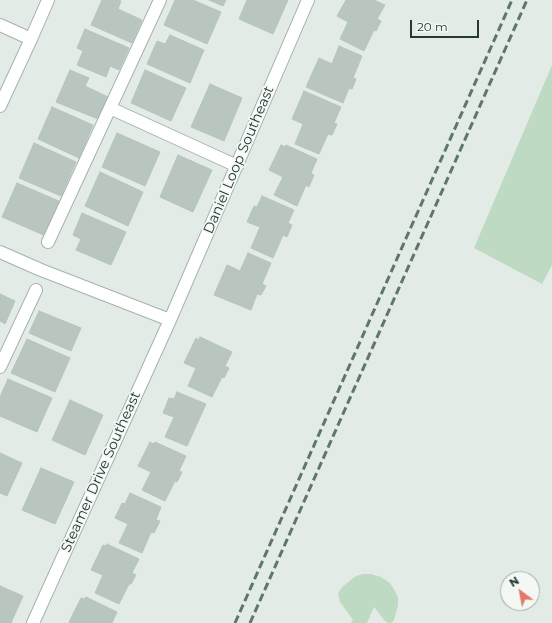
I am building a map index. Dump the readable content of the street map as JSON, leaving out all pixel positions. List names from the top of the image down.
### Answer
{
  "streets": {
    "street": ["Daniel Loop Southeast", "Steamer Drive Southeast"]
  },
  "crossings": [
    ["Daniel Loop Southeast", "Steamer Drive Southeast"]
  ],
  "scale_bar": "20 m",
  "north": "top left"
}
